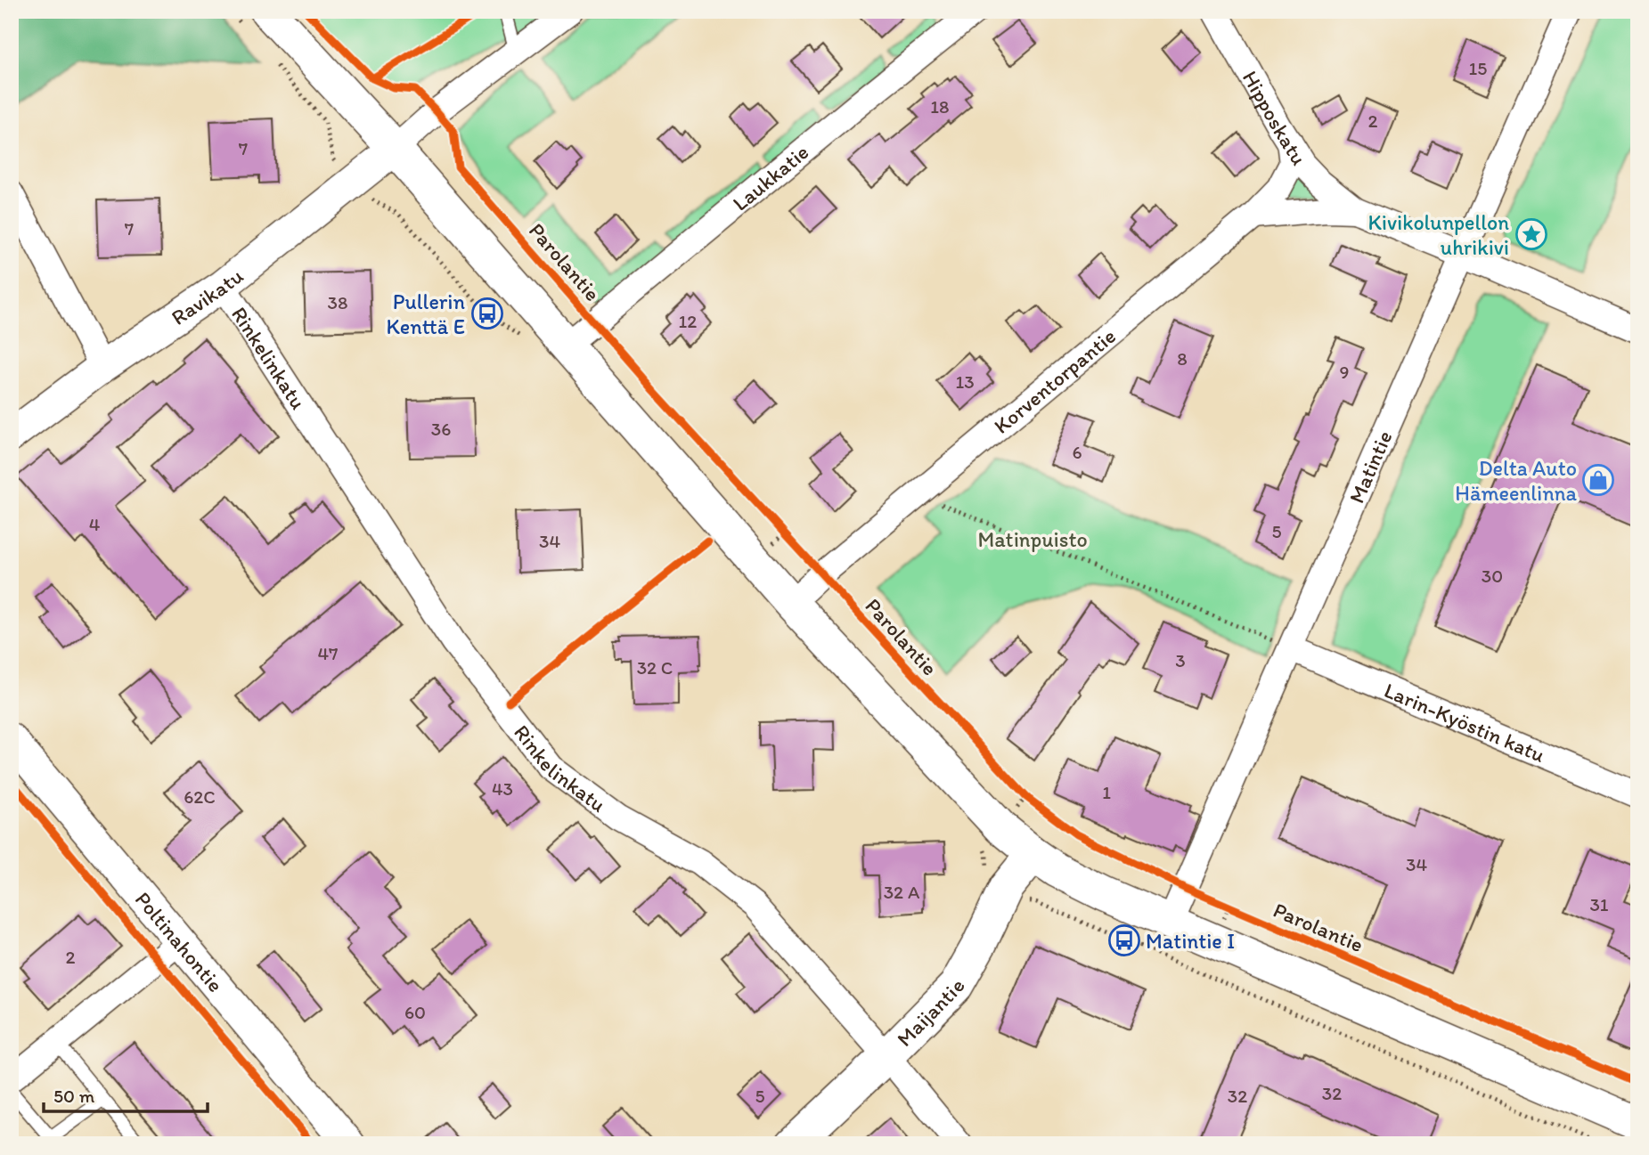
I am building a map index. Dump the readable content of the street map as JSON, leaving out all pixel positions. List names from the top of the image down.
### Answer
{
  "streets": {
    "main road": ["Maijantie"],
    "street": [
      "Hipposkatu",
      "Laukkatie",
      "Ravikatu",
      "Rinkelinkatu",
      "Korventorpantie",
      "Matintie",
      "Larin-Kyöstin katu",
      "Poltinahontie"
    ],
    "cycle path": ["Parolantie"]
  },
  "crossings": [
    ["Hipposkatu", "Korventorpantie"],
    ["Parolantie", "Matintie"],
    ["Ravikatu", "Rinkelinkatu"],
    ["Rinkelinkatu", "Maijantie"],
    ["Matintie", "Larin-Kyöstin katu"]
  ],
  "parks": ["Matinpuisto"],
  "places": {
    "place": ["Kivikolunpellon uhrikivi"],
    "bus stop": ["Pullerin Kenttä E", "Matintie I"],
    "shop": ["Delta Auto Hämeenlinna"]
  },
  "house_numbers": [
    "15",
    "18",
    "2",
    "7",
    "7",
    "38",
    "12",
    "8",
    "9",
    "13",
    "36",
    "6",
    "4",
    "5",
    "34",
    "30",
    "47",
    "3",
    "32 C",
    "43",
    "1",
    "62C",
    "34",
    "32 A",
    "31",
    "2",
    "60",
    "32",
    "5",
    "32"
  ],
  "scale_bar": "50 m"
}
